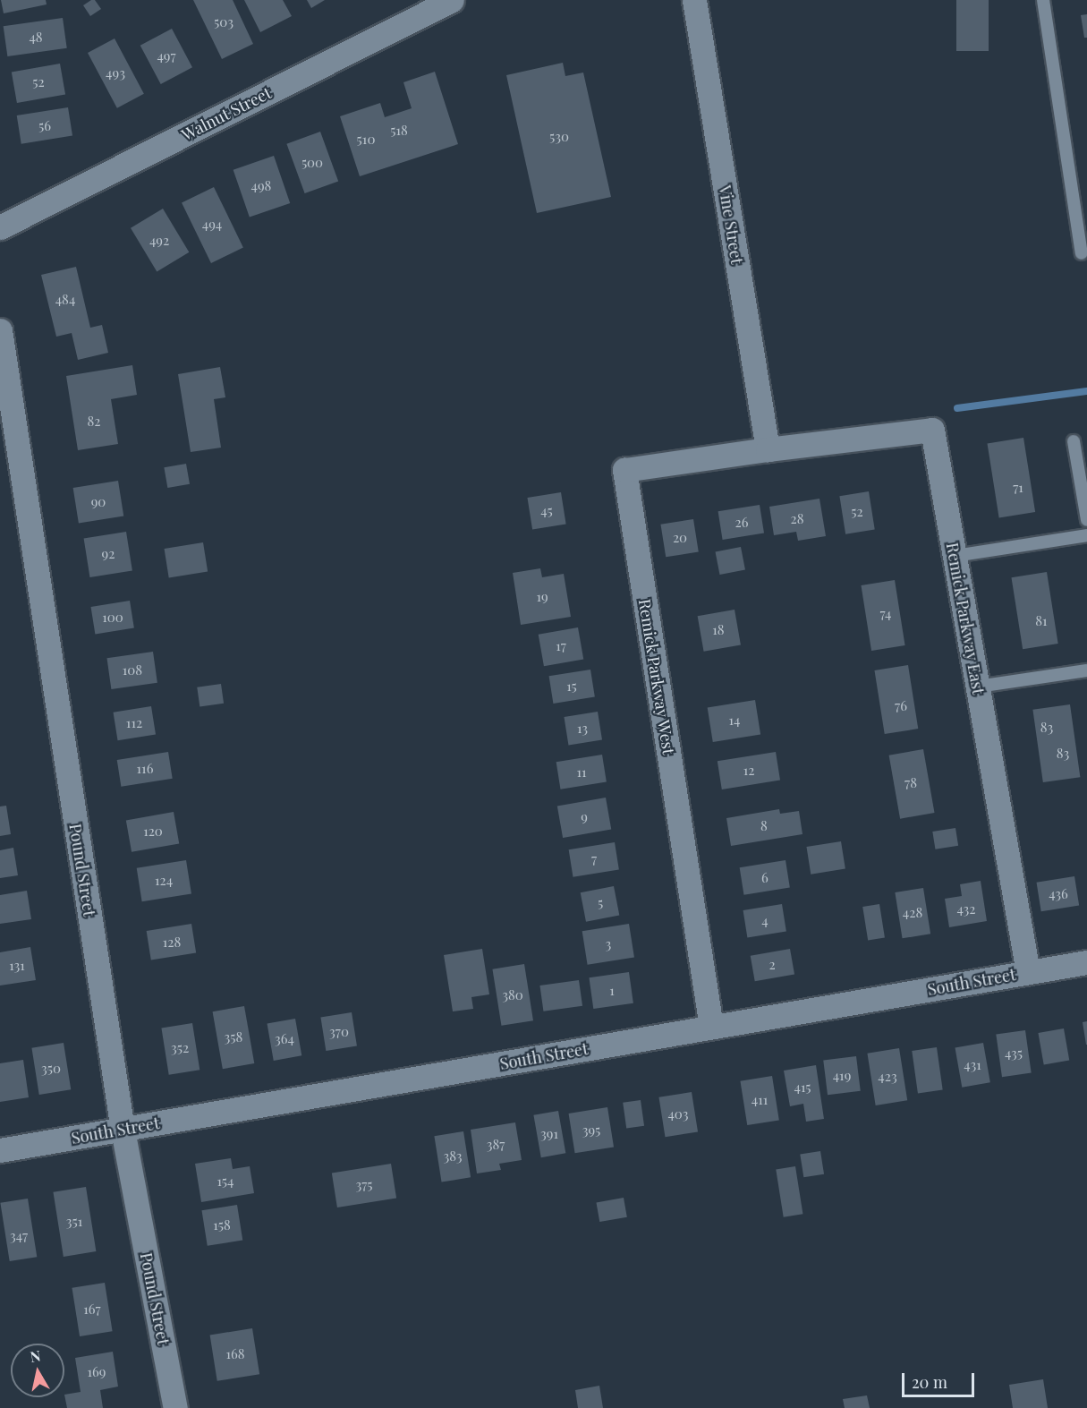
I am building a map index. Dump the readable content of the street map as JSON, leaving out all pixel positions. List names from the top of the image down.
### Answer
{
  "streets": {
    "street": [
      "Walnut Street",
      "Vine Street",
      "Remick Parkway East",
      "Remick Parkway West",
      "Pound Street",
      "South Street"
    ]
  },
  "crossings": [
    ["Vine Street", "Remick Parkway East"],
    ["Vine Street", "Remick Parkway West"],
    ["Remick Parkway East", "Remick Parkway West"],
    ["Remick Parkway East", "South Street"],
    ["Remick Parkway West", "South Street"],
    ["Pound Street", "South Street"]
  ],
  "house_numbers": [
    "503",
    "48",
    "497",
    "493",
    "52",
    "56",
    "518",
    "530",
    "510",
    "500",
    "498",
    "494",
    "492",
    "484",
    "82",
    "71",
    "90",
    "45",
    "52",
    "28",
    "26",
    "20",
    "92",
    "19",
    "74",
    "100",
    "81",
    "18",
    "17",
    "108",
    "15",
    "76",
    "14",
    "112",
    "83",
    "13",
    "83",
    "116",
    "12",
    "11",
    "78",
    "9",
    "8",
    "120",
    "7",
    "6",
    "124",
    "436",
    "5",
    "432",
    "428",
    "4",
    "128",
    "3",
    "2",
    "131",
    "1",
    "380",
    "370",
    "358",
    "364",
    "352",
    "435",
    "431",
    "350",
    "419",
    "423",
    "415",
    "411",
    "403",
    "395",
    "391",
    "387",
    "383",
    "154",
    "375",
    "351",
    "158",
    "347",
    "167",
    "168",
    "169"
  ],
  "scale_bar": "20 m",
  "north": "top"
}
